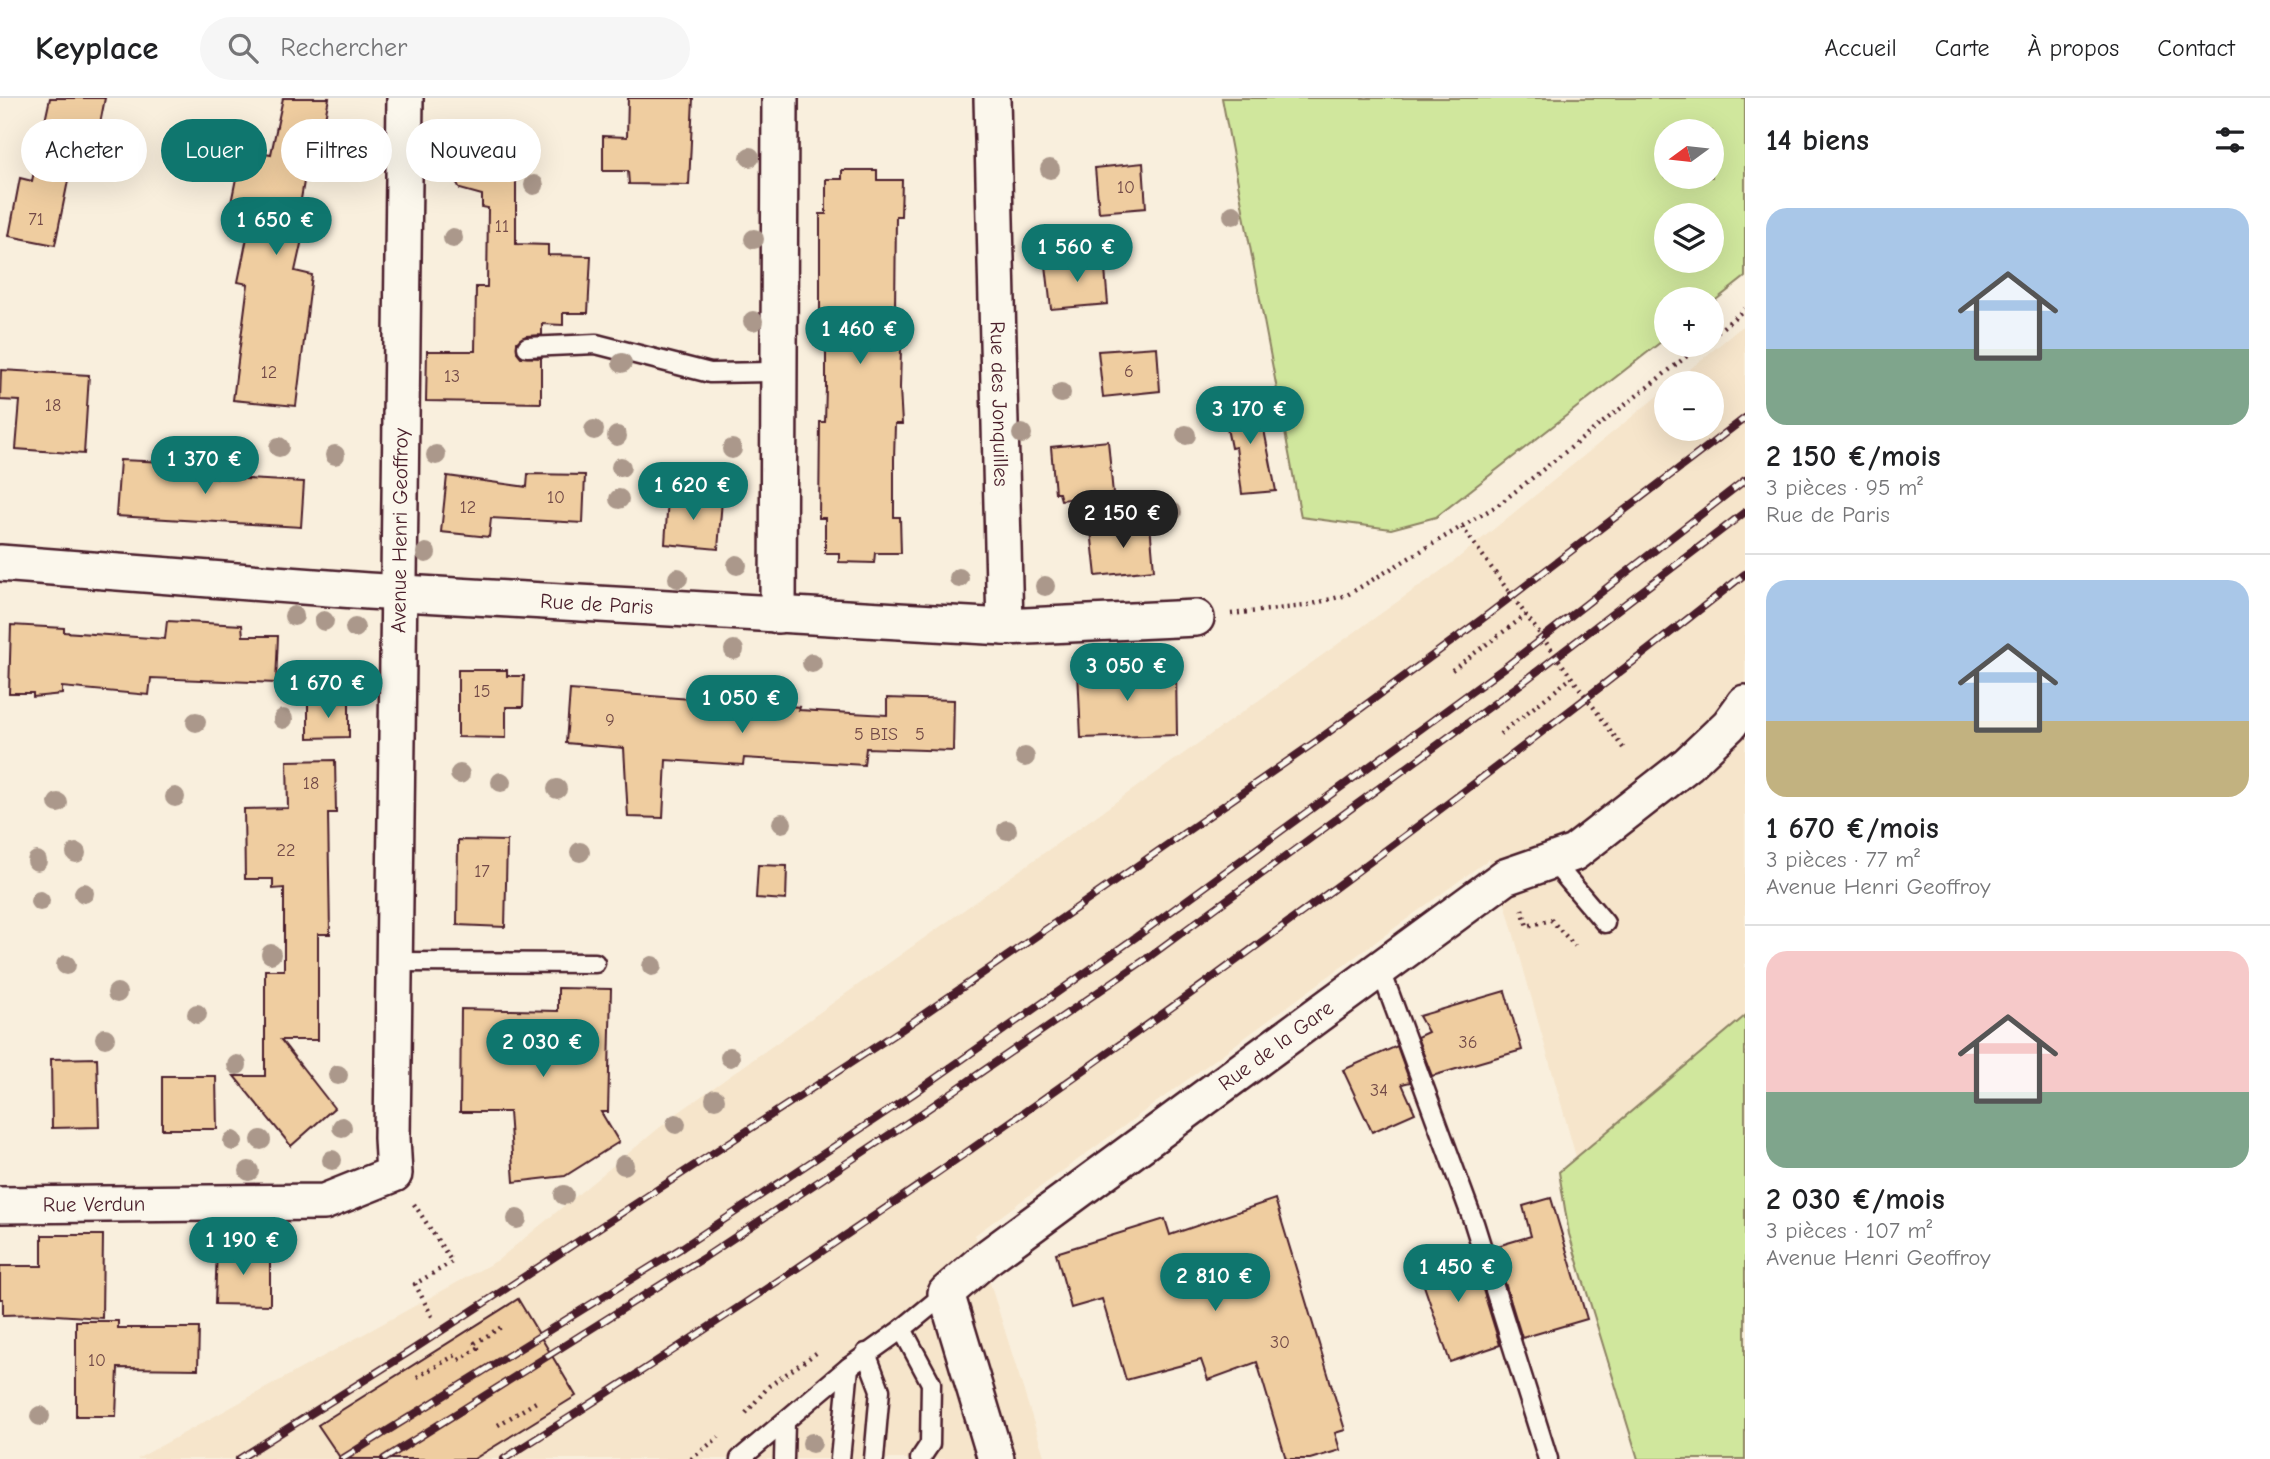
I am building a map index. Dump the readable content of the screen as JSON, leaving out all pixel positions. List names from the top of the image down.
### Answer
{
  "streets": {
    "street": [
      "Rue des Jonquilles",
      "Avenue Henri Geoffroy",
      "Rue de Paris",
      "Rue de la Gare",
      "Rue Verdun"
    ]
  },
  "crossings": [
    ["Rue des Jonquilles", "Rue de Paris"],
    ["Avenue Henri Geoffroy", "Rue de Paris"],
    ["Avenue Henri Geoffroy", "Rue Verdun"]
  ],
  "house_numbers": [
    "10",
    "71",
    "11",
    "6",
    "12",
    "13",
    "18",
    "10",
    "12",
    "15",
    "9",
    "5 BIS",
    "5",
    "18",
    "22",
    "17",
    "36",
    "34",
    "30",
    "10"
  ],
  "north": "left",
  "page": {
    "header": "Keyplace",
    "search": "Rechercher",
    "nav": [
      "Accueil",
      "Carte",
      "À propos",
      "Contact"
    ],
    "heading": "14 biens",
    "map_buttons": ["+", "−"],
    "chip": [
      "Acheter",
      "Louer",
      "Filtres",
      "Nouveau"
    ],
    "list": [
      {
        "name": "2 150 €/mois",
        "note": "3 pièces · 95 m² · Rue de Paris"
      },
      {
        "name": "1 670 €/mois",
        "note": "3 pièces · 77 m² · Avenue Henri Geoffroy"
      },
      {
        "name": "2 030 €/mois",
        "note": "3 pièces · 107 m² · Avenue Henri Geoffroy"
      }
    ],
    "price": [
      "1 650 €",
      "1 560 €",
      "1 460 €",
      "3 170 €",
      "1 370 €",
      "1 620 €",
      "2 150 €",
      "3 050 €",
      "1 670 €",
      "1 050 €",
      "2 030 €",
      "1 190 €",
      "1 450 €",
      "2 810 €"
    ]
  }
}
